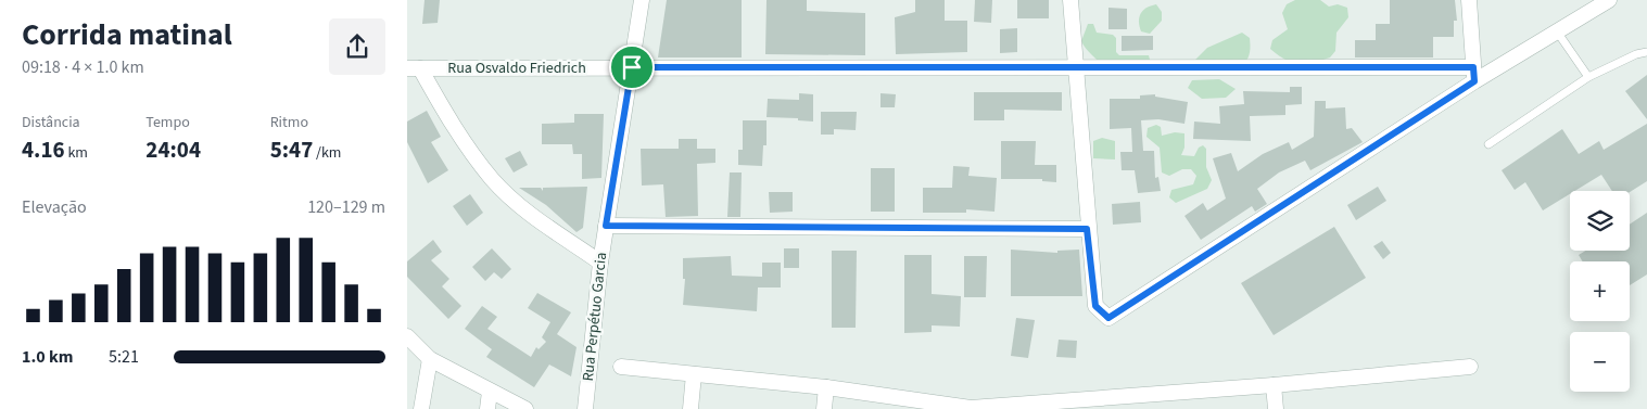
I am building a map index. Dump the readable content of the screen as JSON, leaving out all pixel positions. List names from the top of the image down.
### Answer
{
  "streets": {
    "street": ["Rua Osvaldo Friedrich", "Rua Perpétuo Garcia"]
  },
  "crossings": [
    ["Rua Osvaldo Friedrich", "Rua Perpétuo Garcia"]
  ],
  "page": {
    "heading": ["Corrida matinal", "09:18 · 4 × 1.0 km"],
    "stats": [
      ["Distância", "4.16 km"],
      ["Tempo", "24:04"],
      ["Ritmo", "5:47 /km"]
    ],
    "chart": ["Elevação", "120–129 m"],
    "map_buttons": ["+", "−"],
    "list": [
      {
        "name": "1.0 km",
        "note": "5:21"
      }
    ]
  }
}
